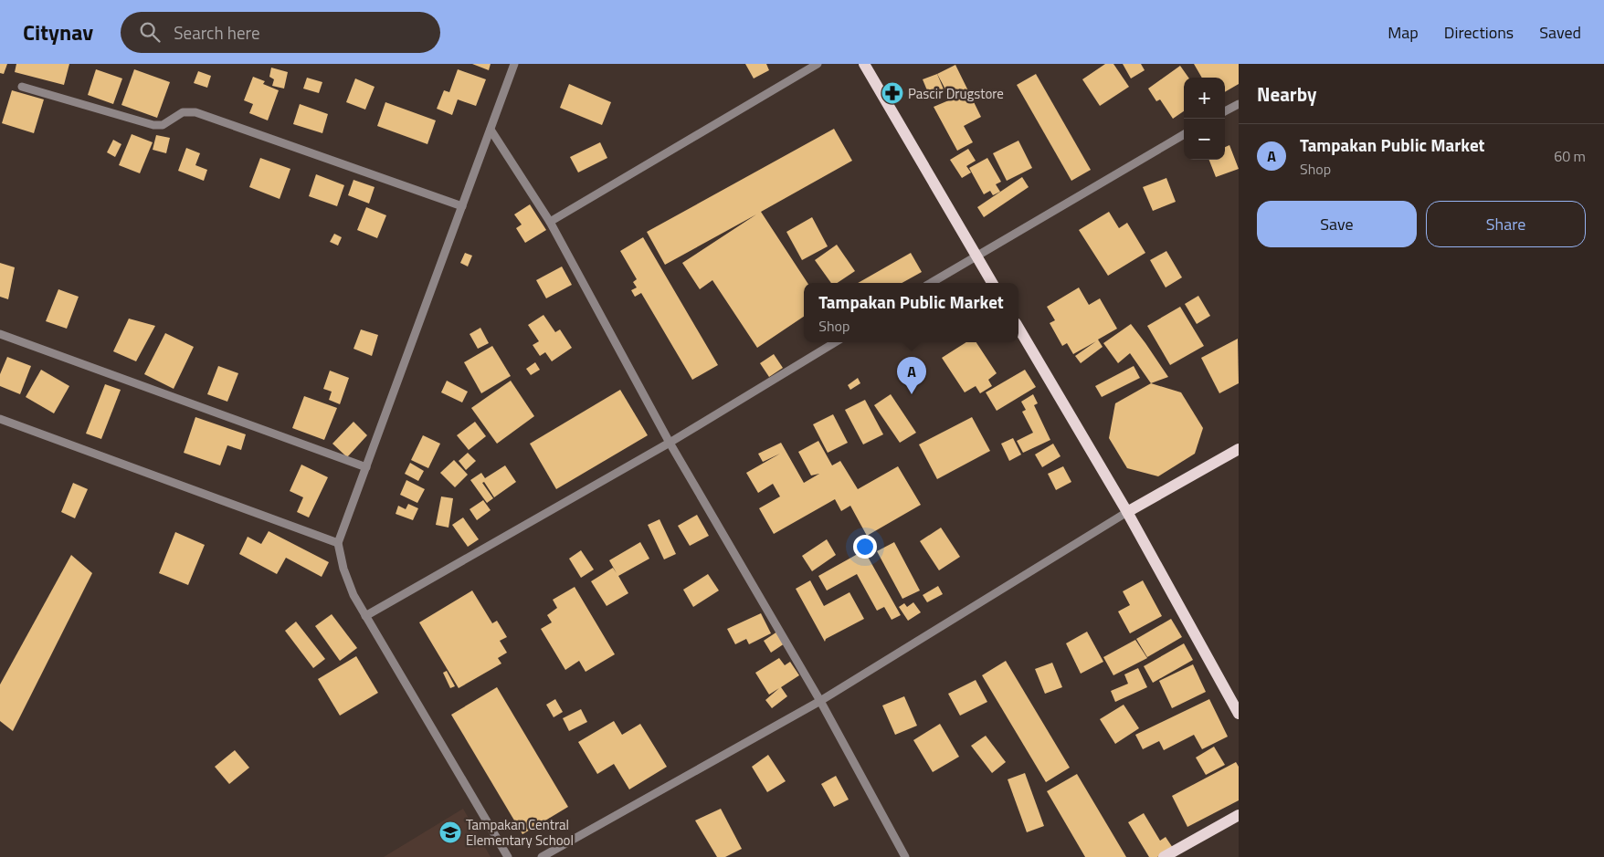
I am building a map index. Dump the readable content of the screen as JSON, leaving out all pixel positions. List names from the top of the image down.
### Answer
{
  "places": {
    "pharmacy": ["Pascir Drugstore"],
    "school or university": ["Tampakan Central Elementary School"]
  },
  "page": {
    "header": "Citynav",
    "search": "Search here",
    "nav": ["Map", "Directions", "Saved"],
    "heading": "Nearby",
    "map_buttons": ["+", "−"],
    "list": [
      {
        "mark": "A",
        "name": "Tampakan Public Market",
        "note": "Shop",
        "value": "60 m"
      }
    ],
    "buttons": ["Save", "Share"],
    "popup": ["Tampakan Public Market", "Shop"],
    "pins": "A"
  }
}
